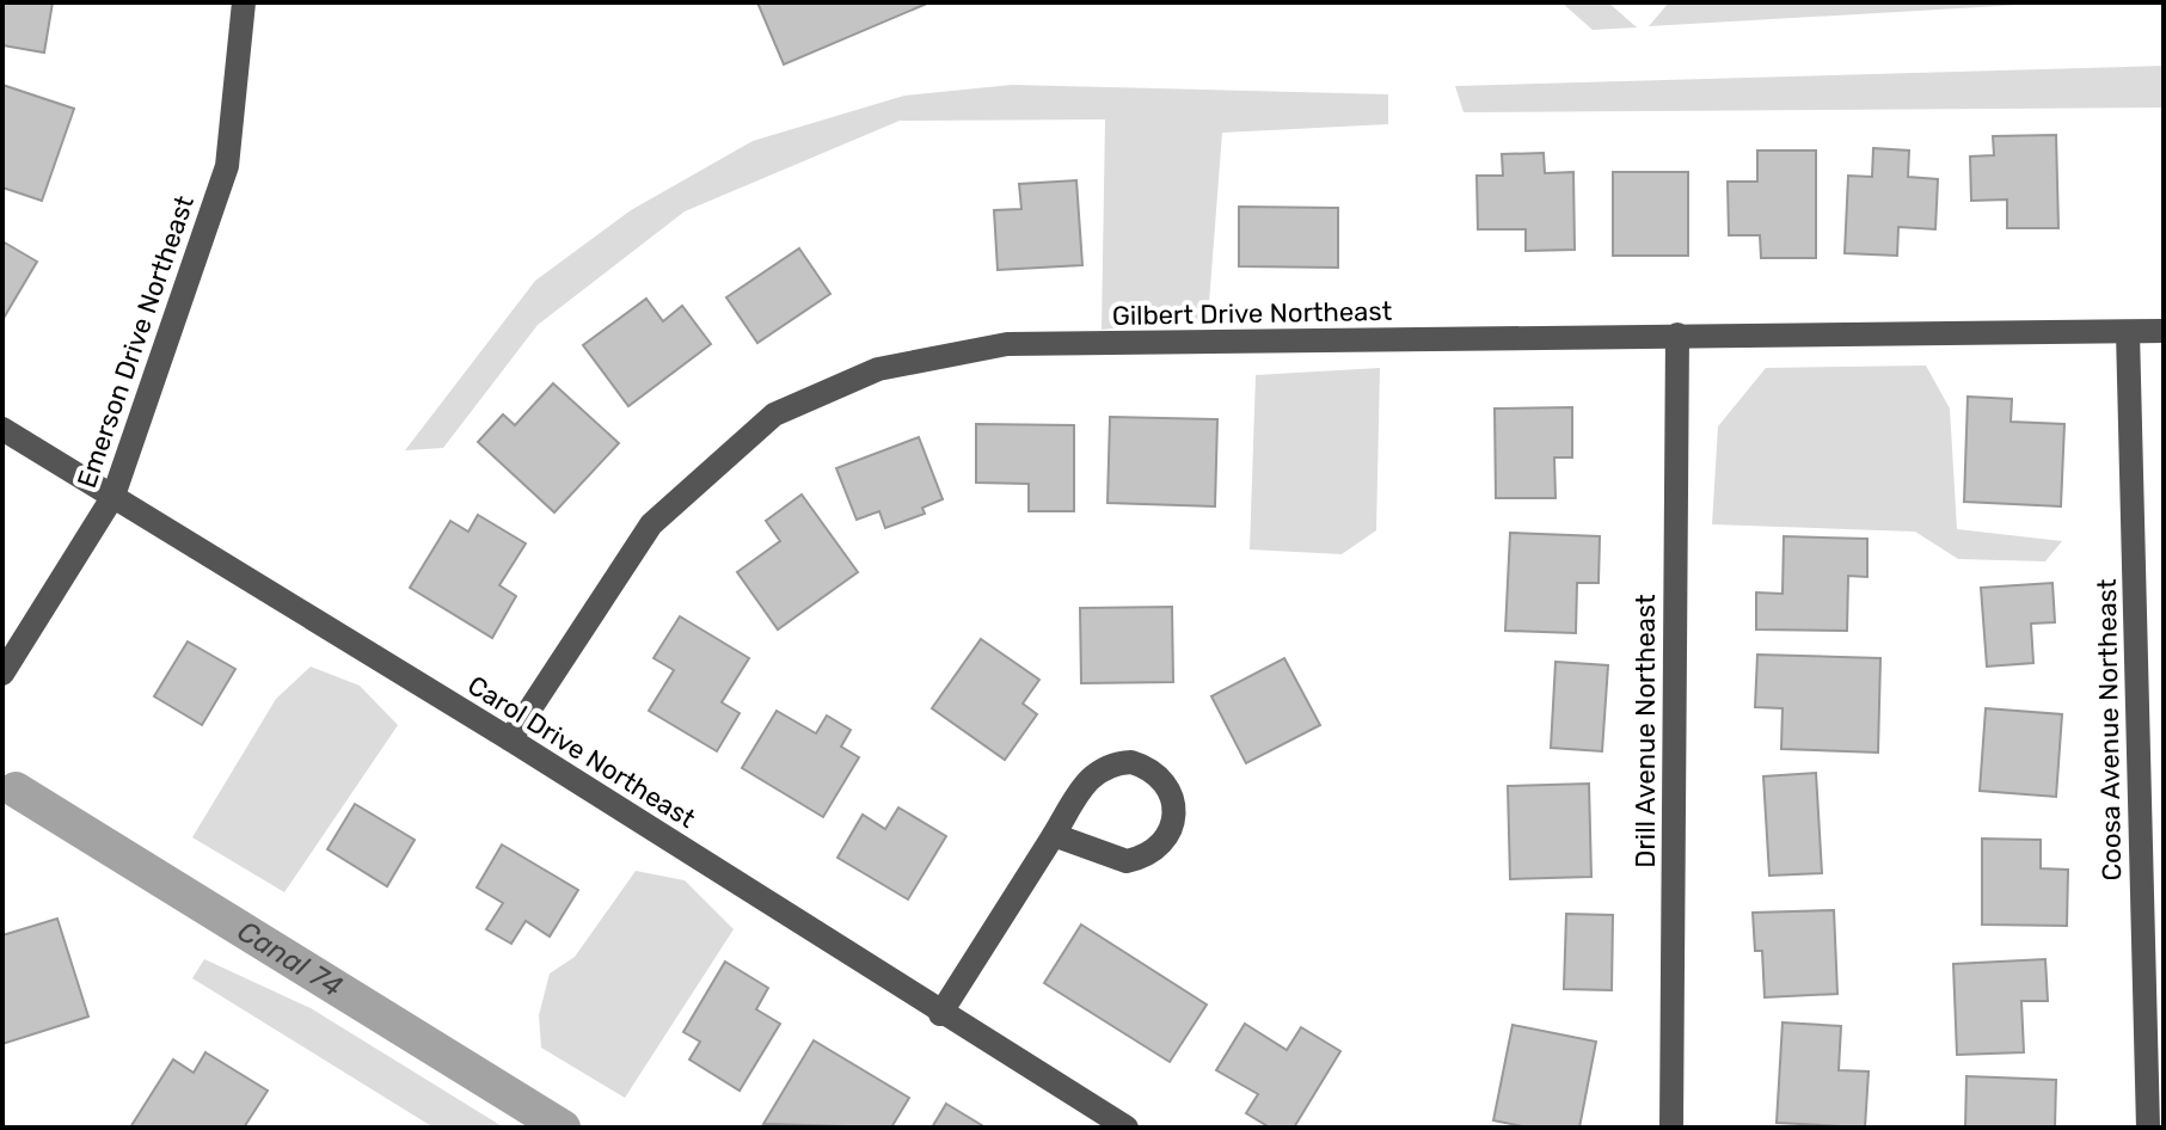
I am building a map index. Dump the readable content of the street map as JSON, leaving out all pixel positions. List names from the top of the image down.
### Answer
{
  "streets": {
    "street": [
      "Gilbert Drive Northeast",
      "Emerson Drive Northeast",
      "Coosa Avenue Northeast",
      "Drill Avenue Northeast",
      "Carol Drive Northeast"
    ]
  },
  "crossings": [
    ["Gilbert Drive Northeast", "Coosa Avenue Northeast"],
    ["Gilbert Drive Northeast", "Drill Avenue Northeast"],
    ["Gilbert Drive Northeast", "Carol Drive Northeast"],
    ["Emerson Drive Northeast", "Carol Drive Northeast"]
  ],
  "water": ["Canal 74"]
}
